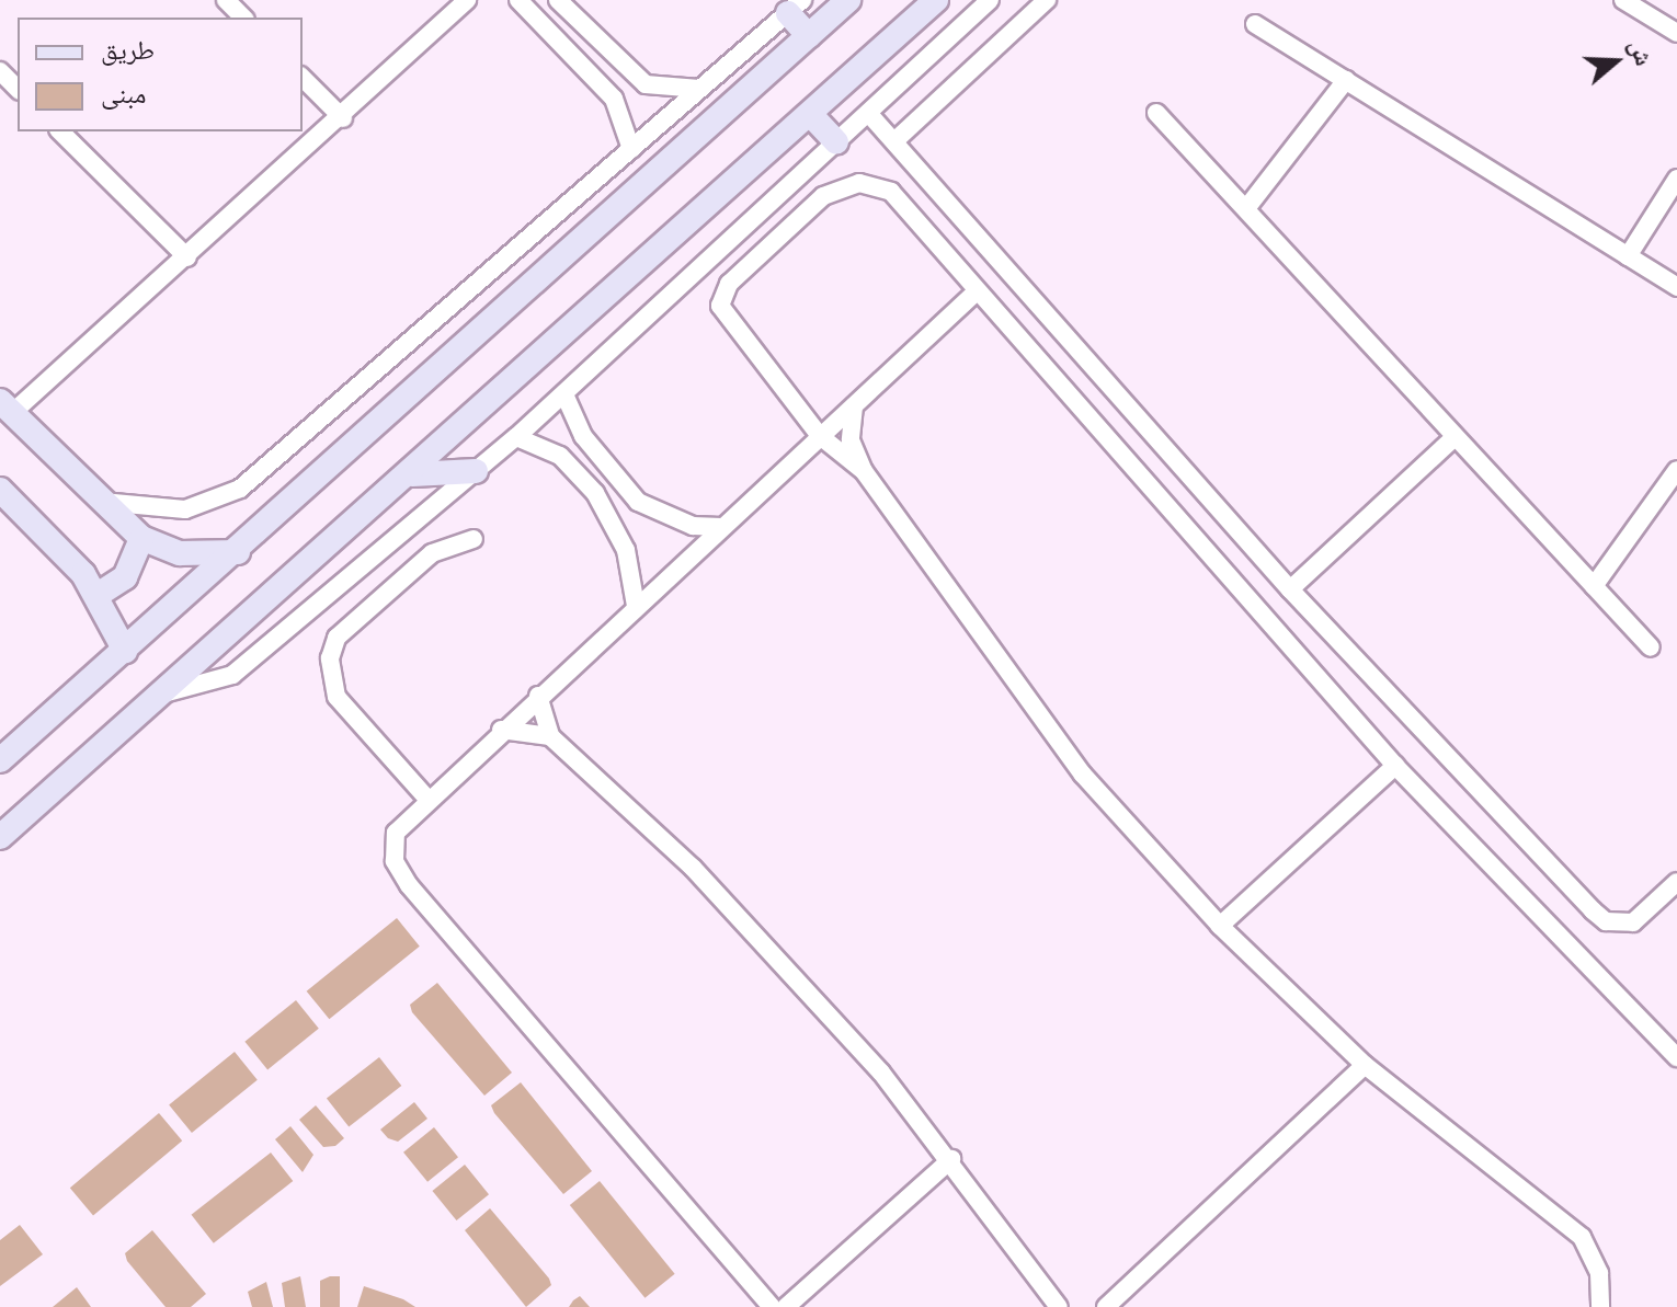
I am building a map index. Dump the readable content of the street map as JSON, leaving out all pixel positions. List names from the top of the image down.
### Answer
{
  "legend": ["طريق", "مبنى"],
  "north": "right"
}
